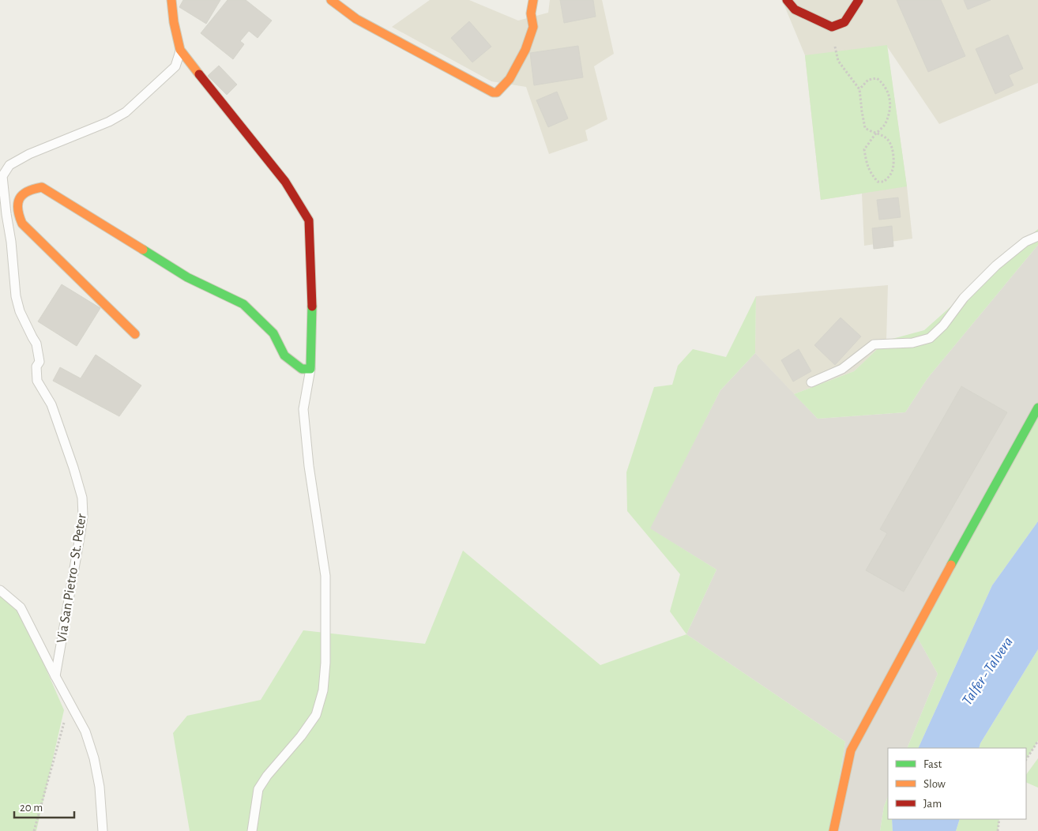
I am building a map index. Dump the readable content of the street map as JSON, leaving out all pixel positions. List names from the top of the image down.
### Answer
{
  "streets": {
    "lane": ["Via San Pietro - St. Peter"]
  },
  "water": ["Talfer - Talvera"],
  "legend": ["Fast", "Slow", "Jam"],
  "scale_bar": "20 m"
}
